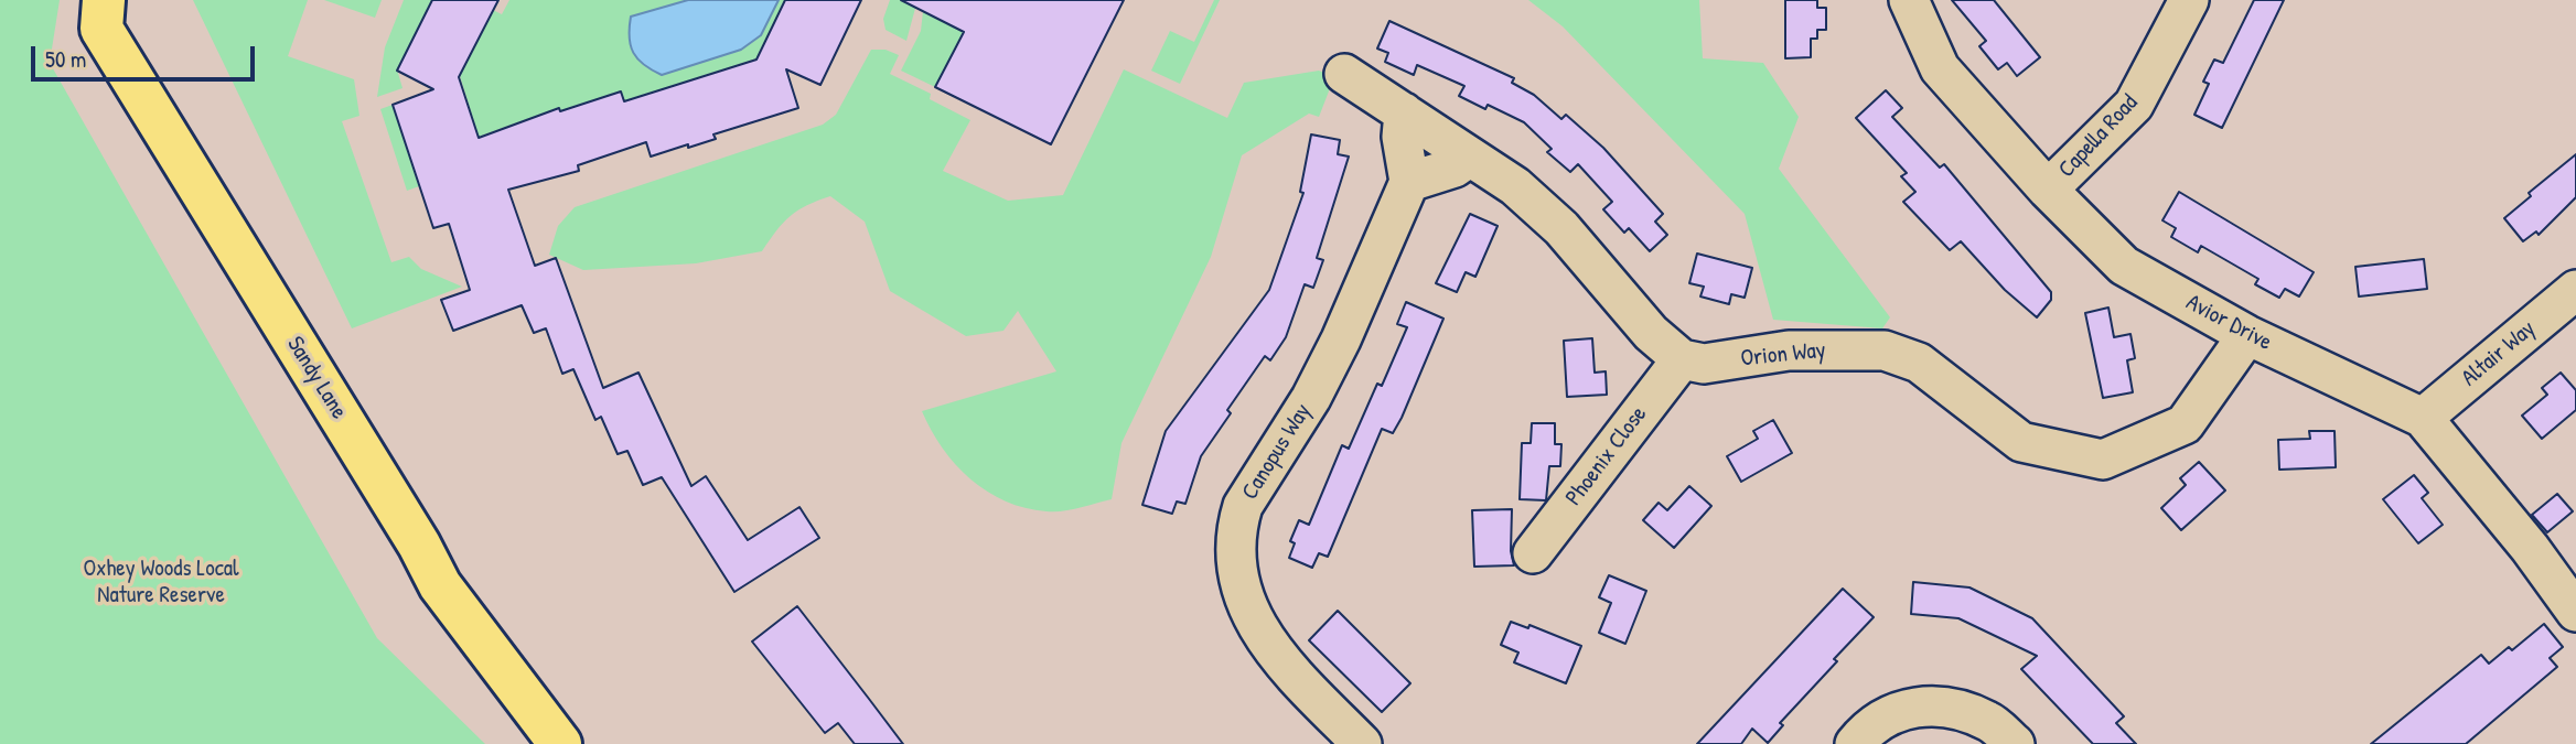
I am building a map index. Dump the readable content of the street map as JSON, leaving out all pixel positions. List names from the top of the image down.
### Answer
{
  "streets": {
    "main road": ["Sandy Lane"],
    "street": [
      "Capella Road",
      "Avior Drive",
      "Altair Way",
      "Orion Way",
      "Canopus Way",
      "Phoenix Close"
    ]
  },
  "crossings": [
    ["Capella Road", "Avior Drive"],
    ["Avior Drive", "Altair Way"],
    ["Avior Drive", "Orion Way"],
    ["Orion Way", "Phoenix Close"]
  ],
  "parks": ["Oxhey Woods Local Nature Reserve"],
  "scale_bar": "50 m"
}
